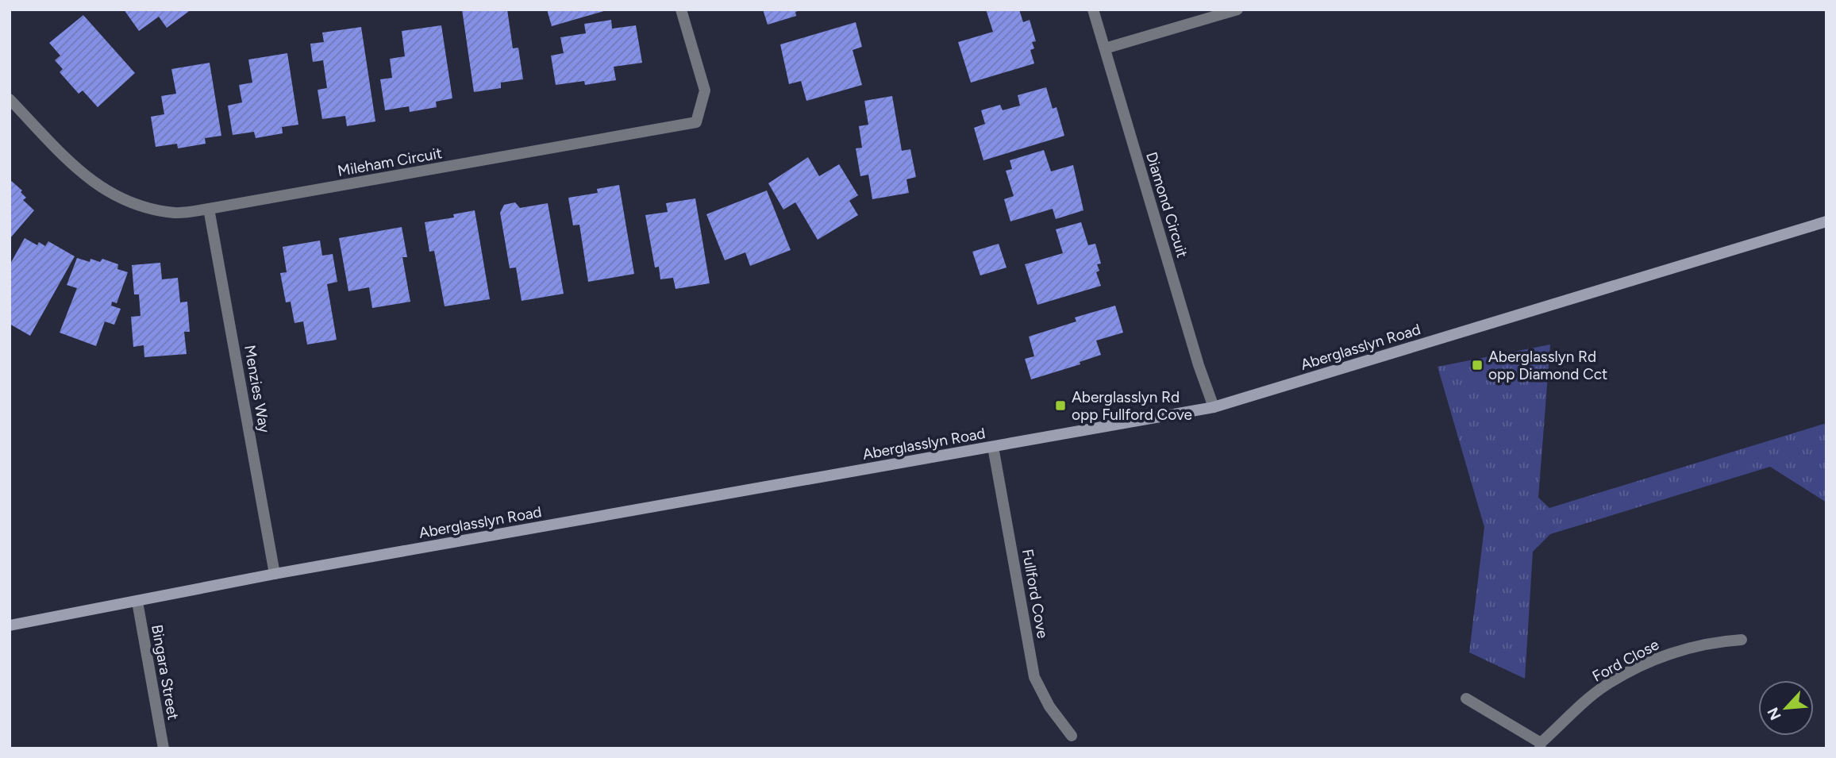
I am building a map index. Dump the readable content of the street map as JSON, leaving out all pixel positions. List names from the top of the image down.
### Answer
{
  "streets": {
    "main road": ["Aberglasslyn Road"],
    "street": [
      "Mileham Circuit",
      "Diamond Circuit",
      "Menzies Way",
      "Fullford Cove",
      "Ford Close",
      "Bingara Street"
    ]
  },
  "crossings": [
    ["Mileham Circuit", "Menzies Way"],
    ["Diamond Circuit", "Aberglasslyn Road"],
    ["Aberglasslyn Road", "Menzies Way"],
    ["Aberglasslyn Road", "Fullford Cove"],
    ["Aberglasslyn Road", "Bingara Street"]
  ],
  "places": {
    "transit": ["Aberglasslyn Rd opp Diamond Cct", "Aberglasslyn Rd opp Fullford Cove"]
  },
  "north": "bottom left"
}
